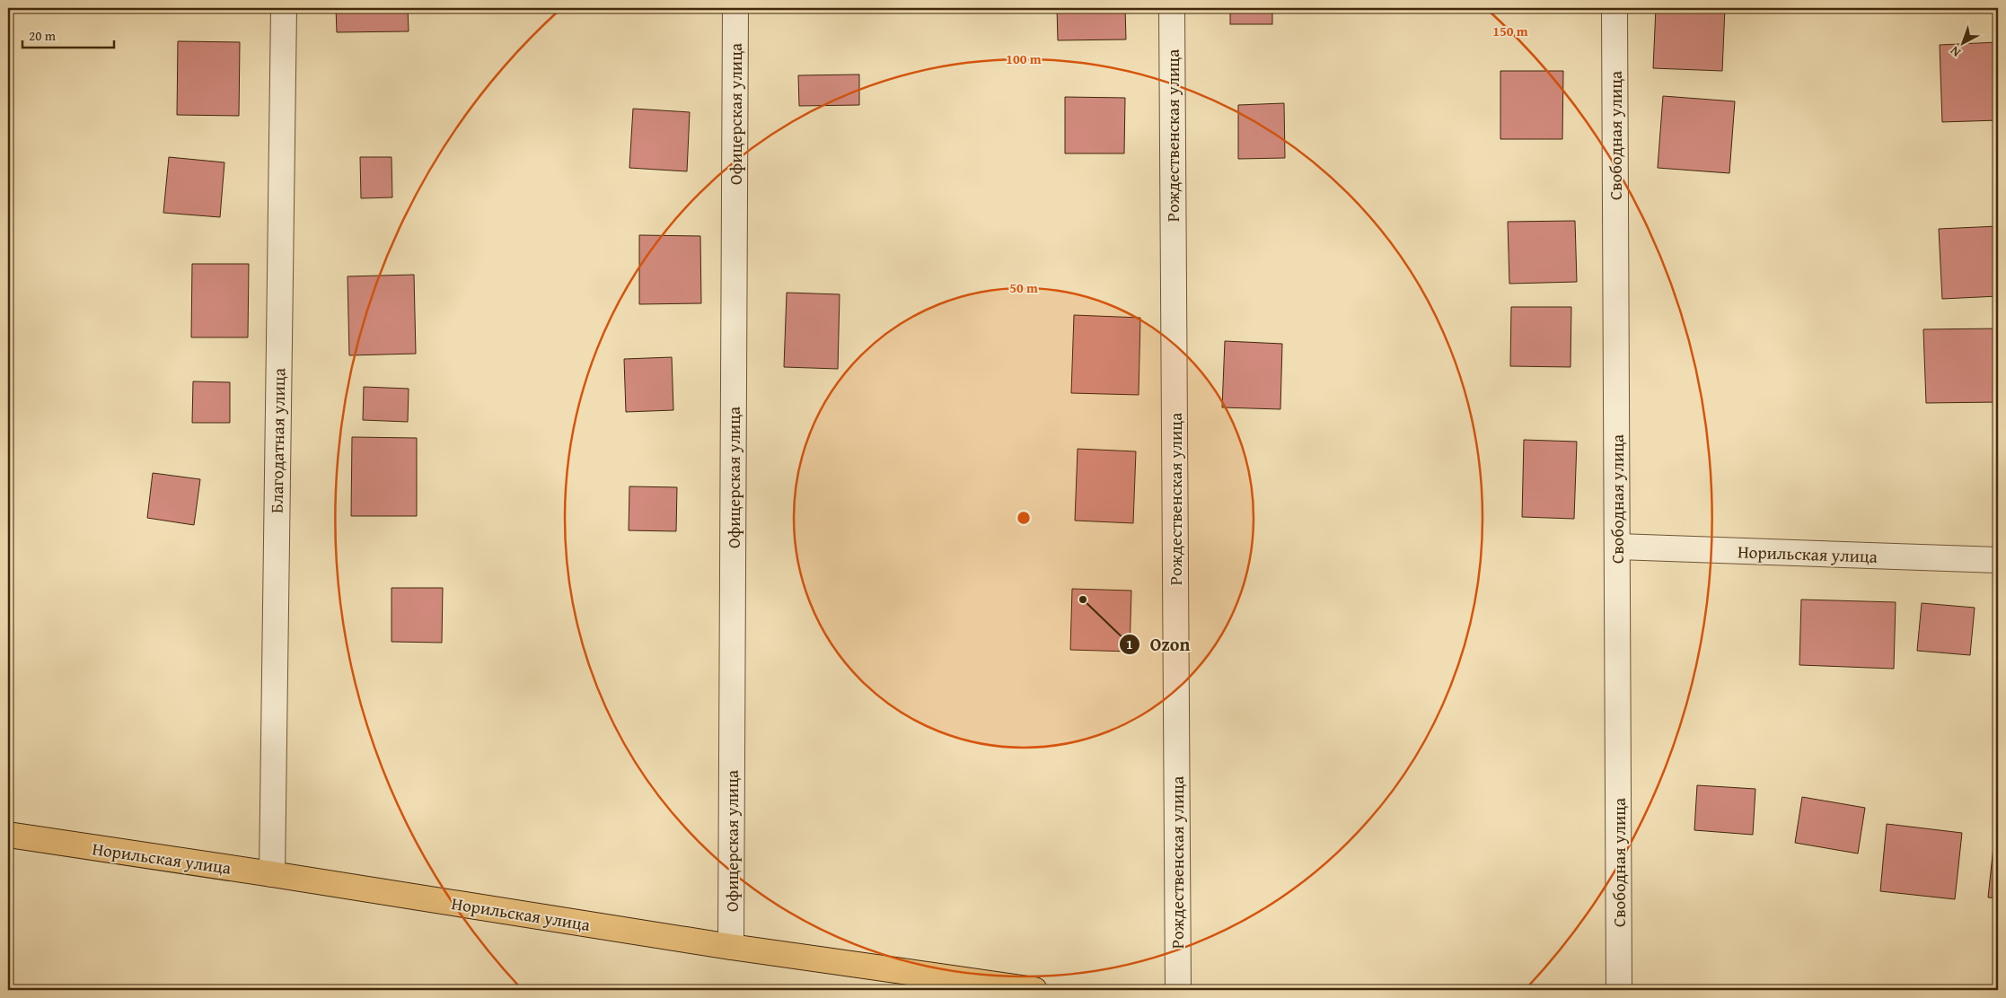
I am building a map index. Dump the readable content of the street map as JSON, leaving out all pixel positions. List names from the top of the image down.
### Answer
{
  "streets": {
    "main road": ["Норильская улица"],
    "street": [
      "Офицерская улица",
      "Рождественская улица",
      "Свободная улица",
      "Благодатная улица"
    ]
  },
  "crossings": [
    ["Офицерская улица", "Норильская улица"],
    ["Свободная улица", "Норильская улица"],
    ["Благодатная улица", "Норильская улица"]
  ],
  "places": ["Ozon"],
  "scale_bar": "20 m",
  "north": "bottom left",
  "rings": ["150 m", "100 m", "50 m"]
}
